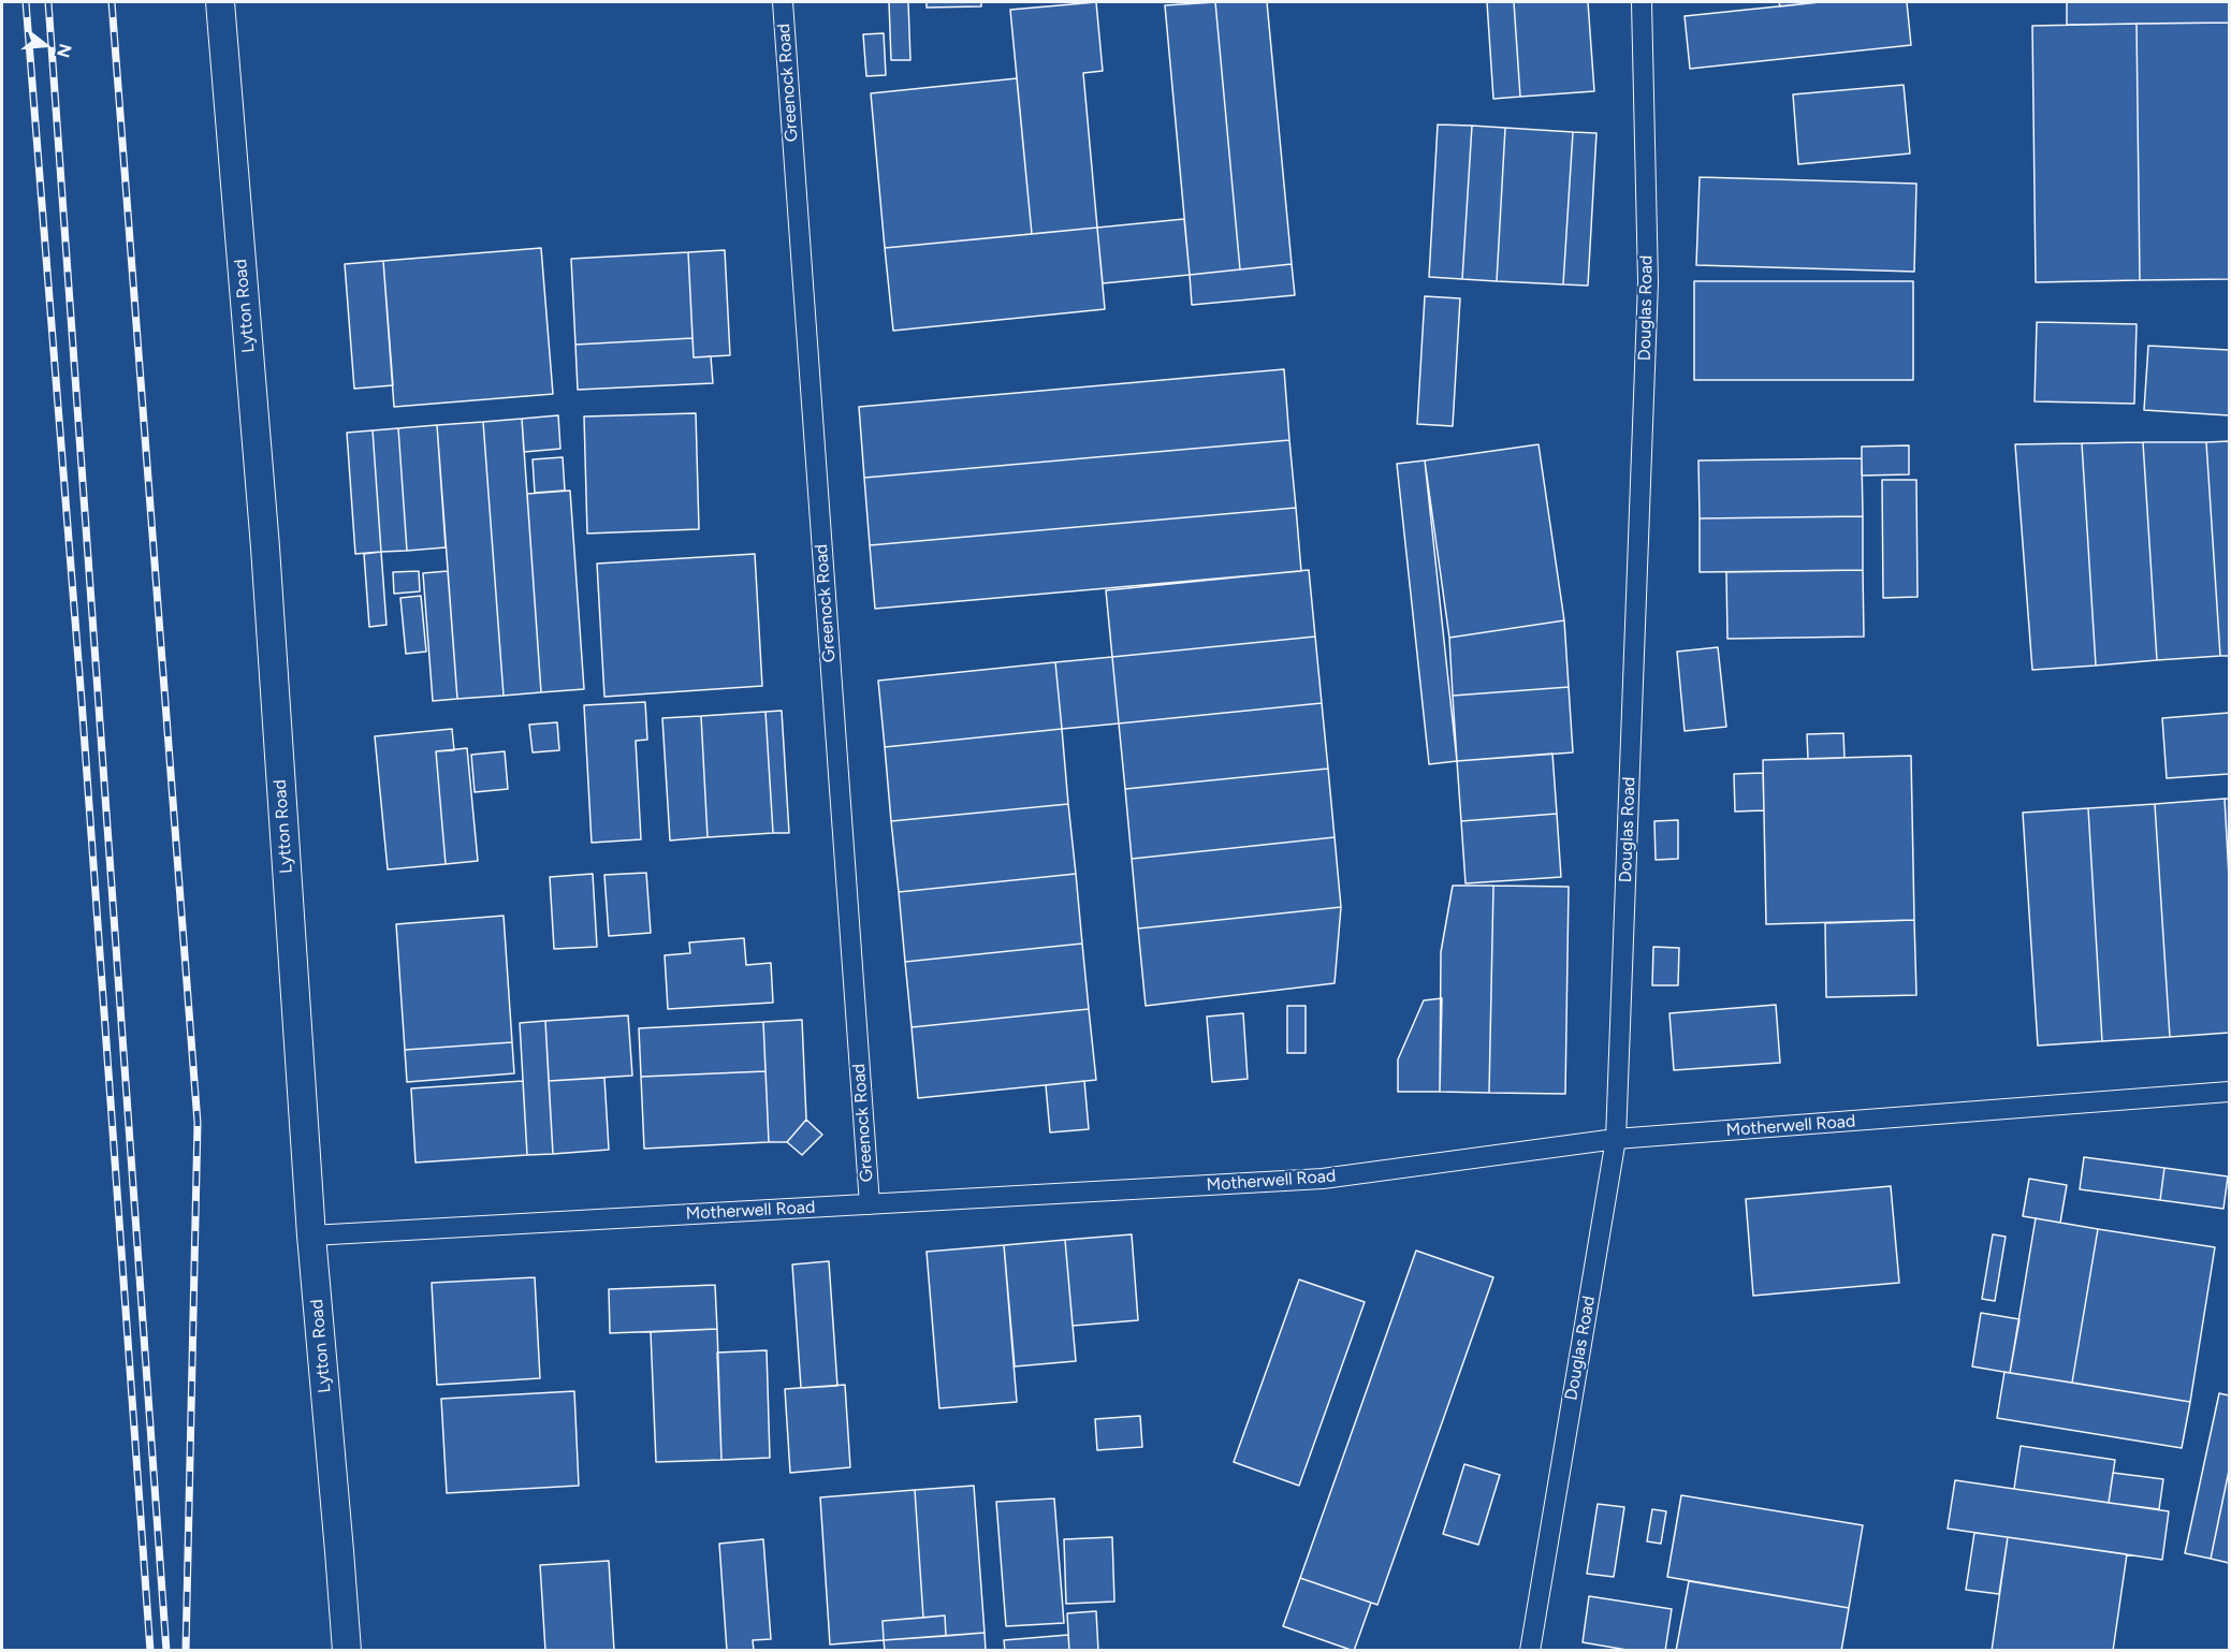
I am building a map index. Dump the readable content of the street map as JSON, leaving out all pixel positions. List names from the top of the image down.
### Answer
{
  "streets": {
    "main road": ["Lytton Road"],
    "street": ["Greenock Road", "Douglas Road", "Motherwell Road"]
  },
  "crossings": [
    ["Greenock Road", "Motherwell Road"],
    ["Lytton Road", "Motherwell Road"],
    ["Douglas Road", "Motherwell Road"]
  ],
  "north": "right"
}
